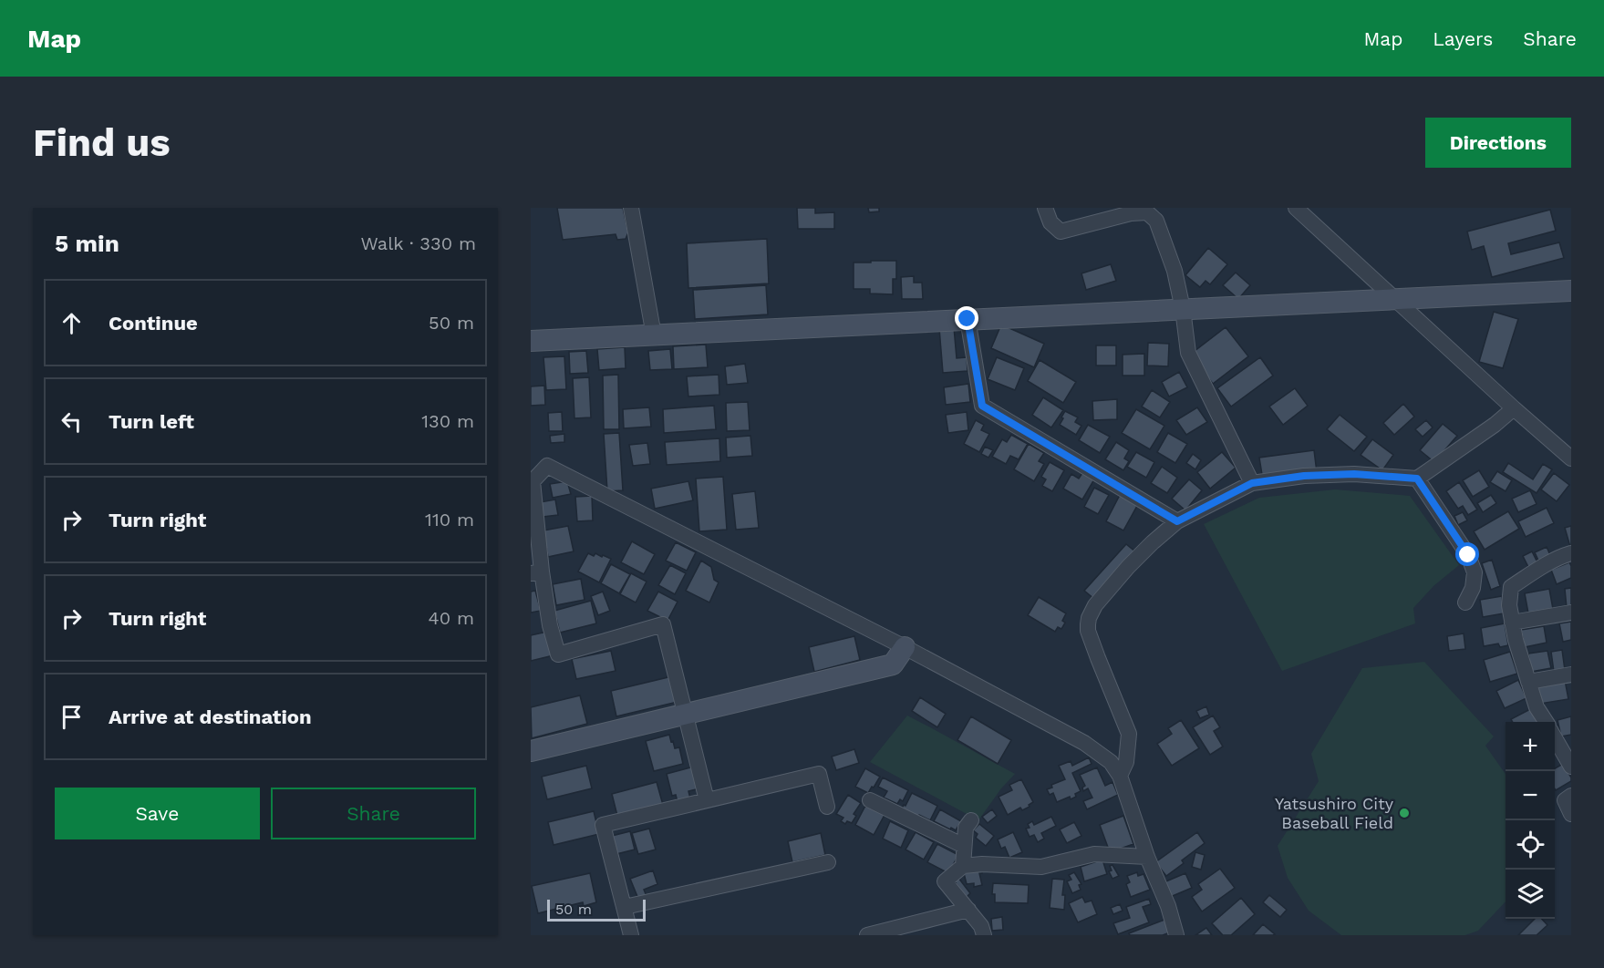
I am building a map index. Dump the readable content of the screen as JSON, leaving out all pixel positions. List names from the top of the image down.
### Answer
{
  "places": ["Yatsushiro City Baseball Field"],
  "scale_bar": "50 m",
  "page": {
    "header": "Map",
    "nav": ["Map", "Layers", "Share"],
    "buttons": [
      "Directions",
      ["Save", "Share"]
    ],
    "title": "Find us",
    "heading": ["5 min", "Walk · 330 m"],
    "list": [
      ["Continue", "50 m"],
      ["Turn left", "130 m"],
      ["Turn right", "110 m"],
      ["Turn right", "40 m"],
      "Arrive at destination"
    ],
    "map_buttons": ["+", "−"],
    "scale": "50 m"
  }
}
